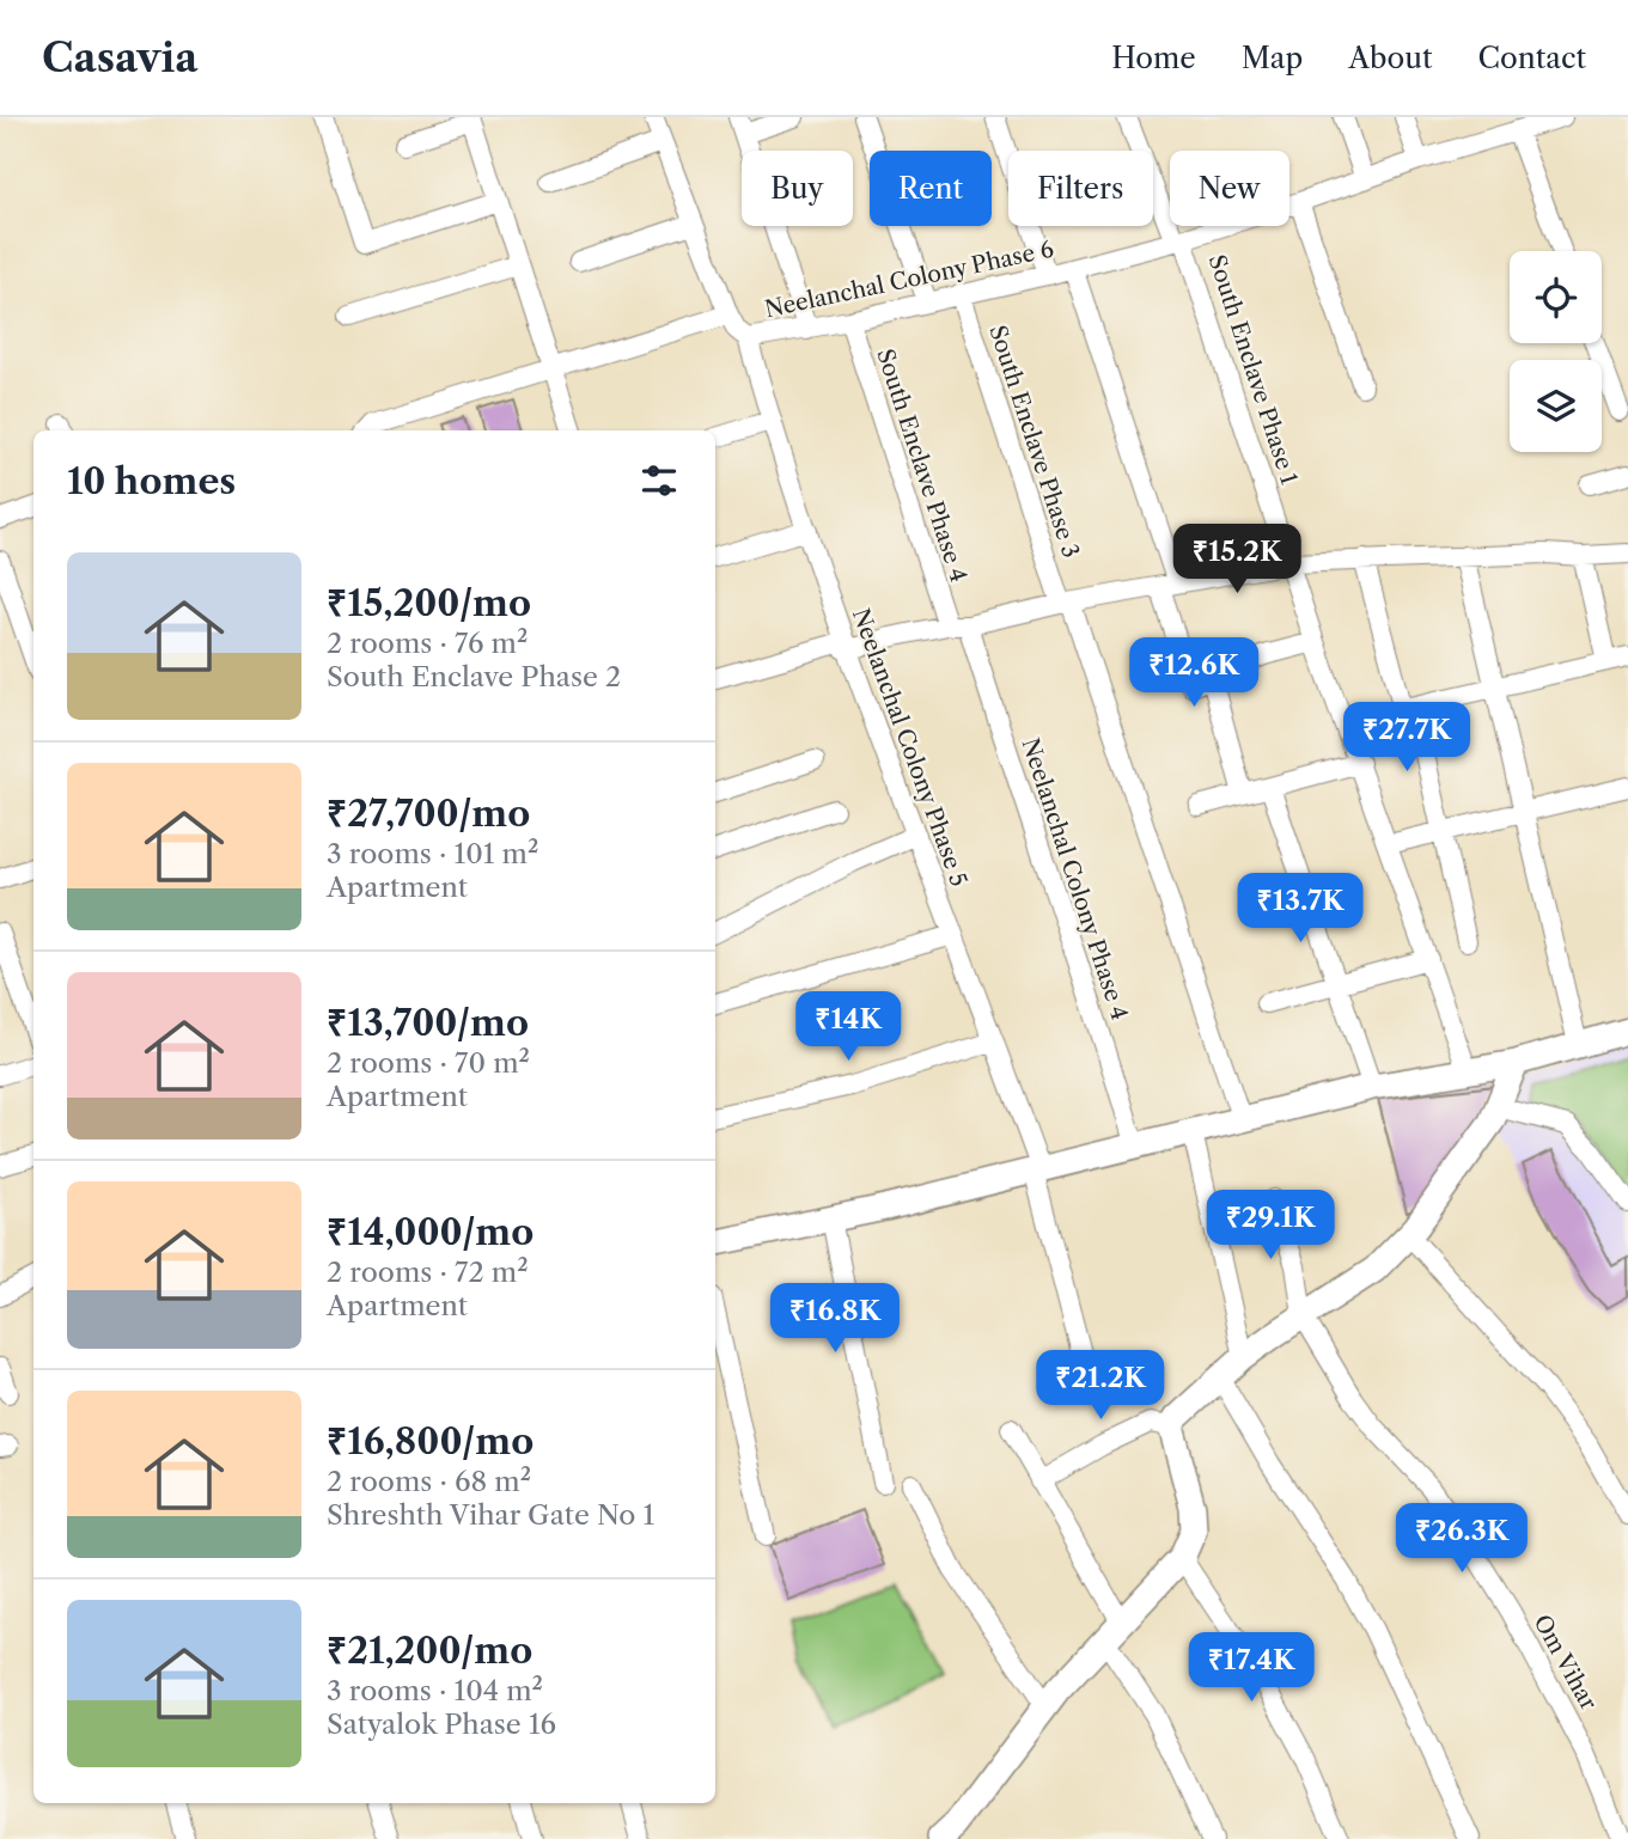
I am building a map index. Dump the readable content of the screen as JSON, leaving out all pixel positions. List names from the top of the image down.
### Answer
{
  "streets": {
    "street": [
      "Neelanchal Colony Phase 6",
      "South Enclave Phase 1",
      "South Enclave Phase 3",
      "South Enclave Phase 4",
      "Neelanchal Colony Phase 5",
      "Neelanchal Colony Phase 4",
      "Om Vihar"
    ]
  },
  "crossings": [
    ["Neelanchal Colony Phase 6", "South Enclave Phase 1"],
    ["Neelanchal Colony Phase 6", "South Enclave Phase 3"],
    ["Neelanchal Colony Phase 6", "South Enclave Phase 4"],
    ["Neelanchal Colony Phase 6", "Neelanchal Colony Phase 5"]
  ],
  "page": {
    "header": "Casavia",
    "nav": [
      "Home",
      "Map",
      "About",
      "Contact"
    ],
    "chip": [
      "Buy",
      "Rent",
      "Filters",
      "New"
    ],
    "heading": "10 homes",
    "price": [
      "₹15.2K",
      "₹12.6K",
      "₹27.7K",
      "₹13.7K",
      "₹14K",
      "₹29.1K",
      "₹16.8K",
      "₹21.2K",
      "₹26.3K",
      "₹17.4K"
    ],
    "list": [
      {
        "name": "₹15,200/mo",
        "note": "2 rooms · 76 m² · South Enclave Phase 2"
      },
      {
        "name": "₹27,700/mo",
        "note": "3 rooms · 101 m² · Apartment"
      },
      {
        "name": "₹13,700/mo",
        "note": "2 rooms · 70 m² · Apartment"
      },
      {
        "name": "₹14,000/mo",
        "note": "2 rooms · 72 m² · Apartment"
      },
      {
        "name": "₹16,800/mo",
        "note": "2 rooms · 68 m² · Shreshth Vihar Gate No 1"
      },
      {
        "name": "₹21,200/mo",
        "note": "3 rooms · 104 m² · Satyalok Phase 16"
      }
    ]
  }
}
